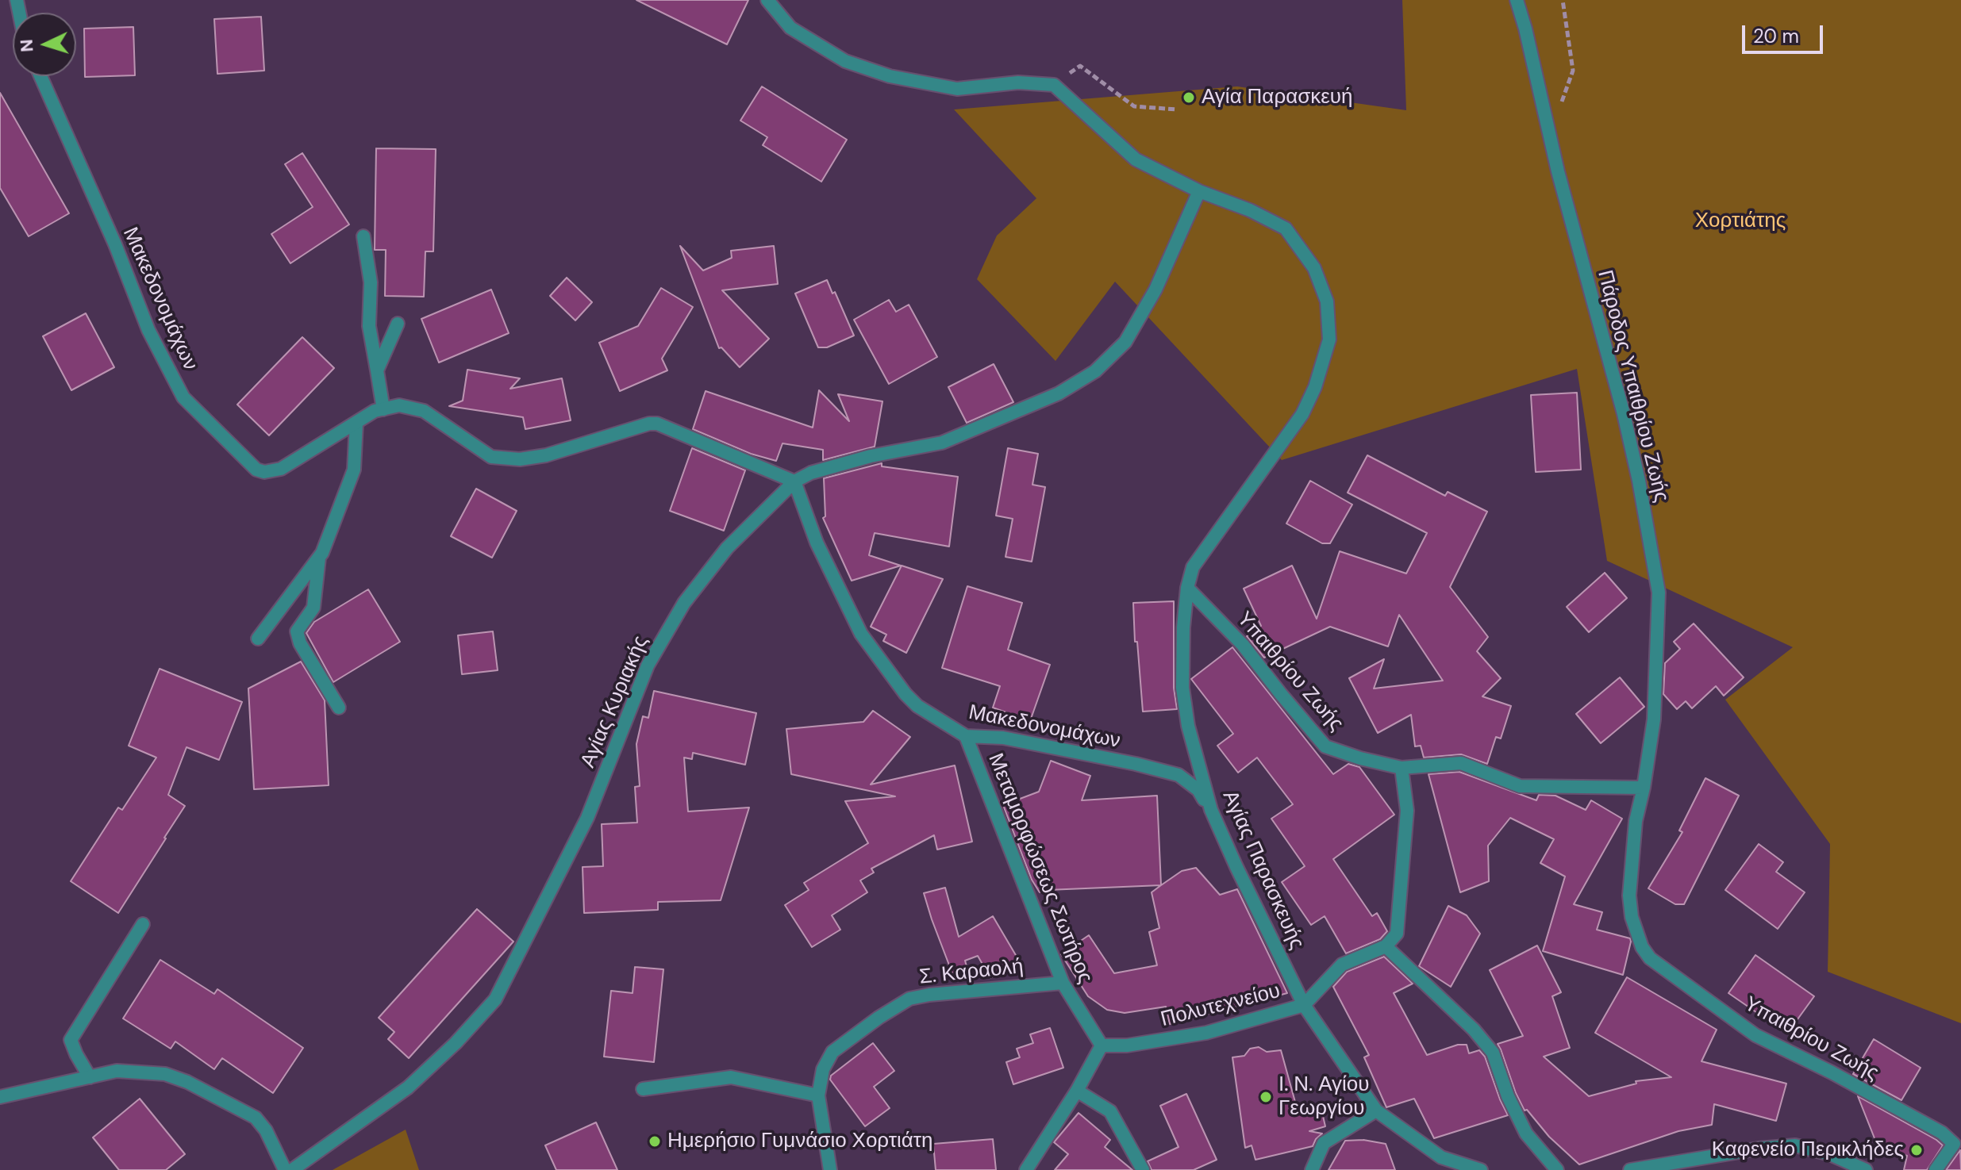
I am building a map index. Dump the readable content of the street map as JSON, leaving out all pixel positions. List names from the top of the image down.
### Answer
{
  "streets": {
    "street": [
      "Μακεδονομάχων",
      "Πάροδος Υπαιθρίου Ζωής",
      "Υπαιθρίου Ζωής",
      "Αγίας Κυριακής",
      "Μεταμορφώσεως Σωτήρος",
      "Αγίας Παρασκευής",
      "Σ. Καραολή",
      "Πολυτεχνείου"
    ]
  },
  "crossings": [
    ["Μακεδονομάχων", "Αγίας Κυριακής"],
    ["Μακεδονομάχων", "Μεταμορφώσεως Σωτήρος"],
    ["Μακεδονομάχων", "Αγίας Παρασκευής"],
    ["Πάροδος Υπαιθρίου Ζωής", "Υπαιθρίου Ζωής"],
    ["Υπαιθρίου Ζωής", "Αγίας Παρασκευής"],
    ["Αγίας Κυριακής", "Αγίας Παρασκευής"],
    ["Μεταμορφώσεως Σωτήρος", "Σ. Καραολή"],
    ["Μεταμορφώσεως Σωτήρος", "Πολυτεχνείου"],
    ["Αγίας Παρασκευής", "Πολυτεχνείου"]
  ],
  "parks": ["Χορτιάτης"],
  "places": [
    "Αγία Παρασκευή",
    "Ι. Ν. Αγίου Γεωργίου",
    "Ημερήσιο Γυμνάσιο Χορτιάτη",
    "Καφενείο Περικλήδες"
  ],
  "scale_bar": "20 m",
  "north": "left"
}
